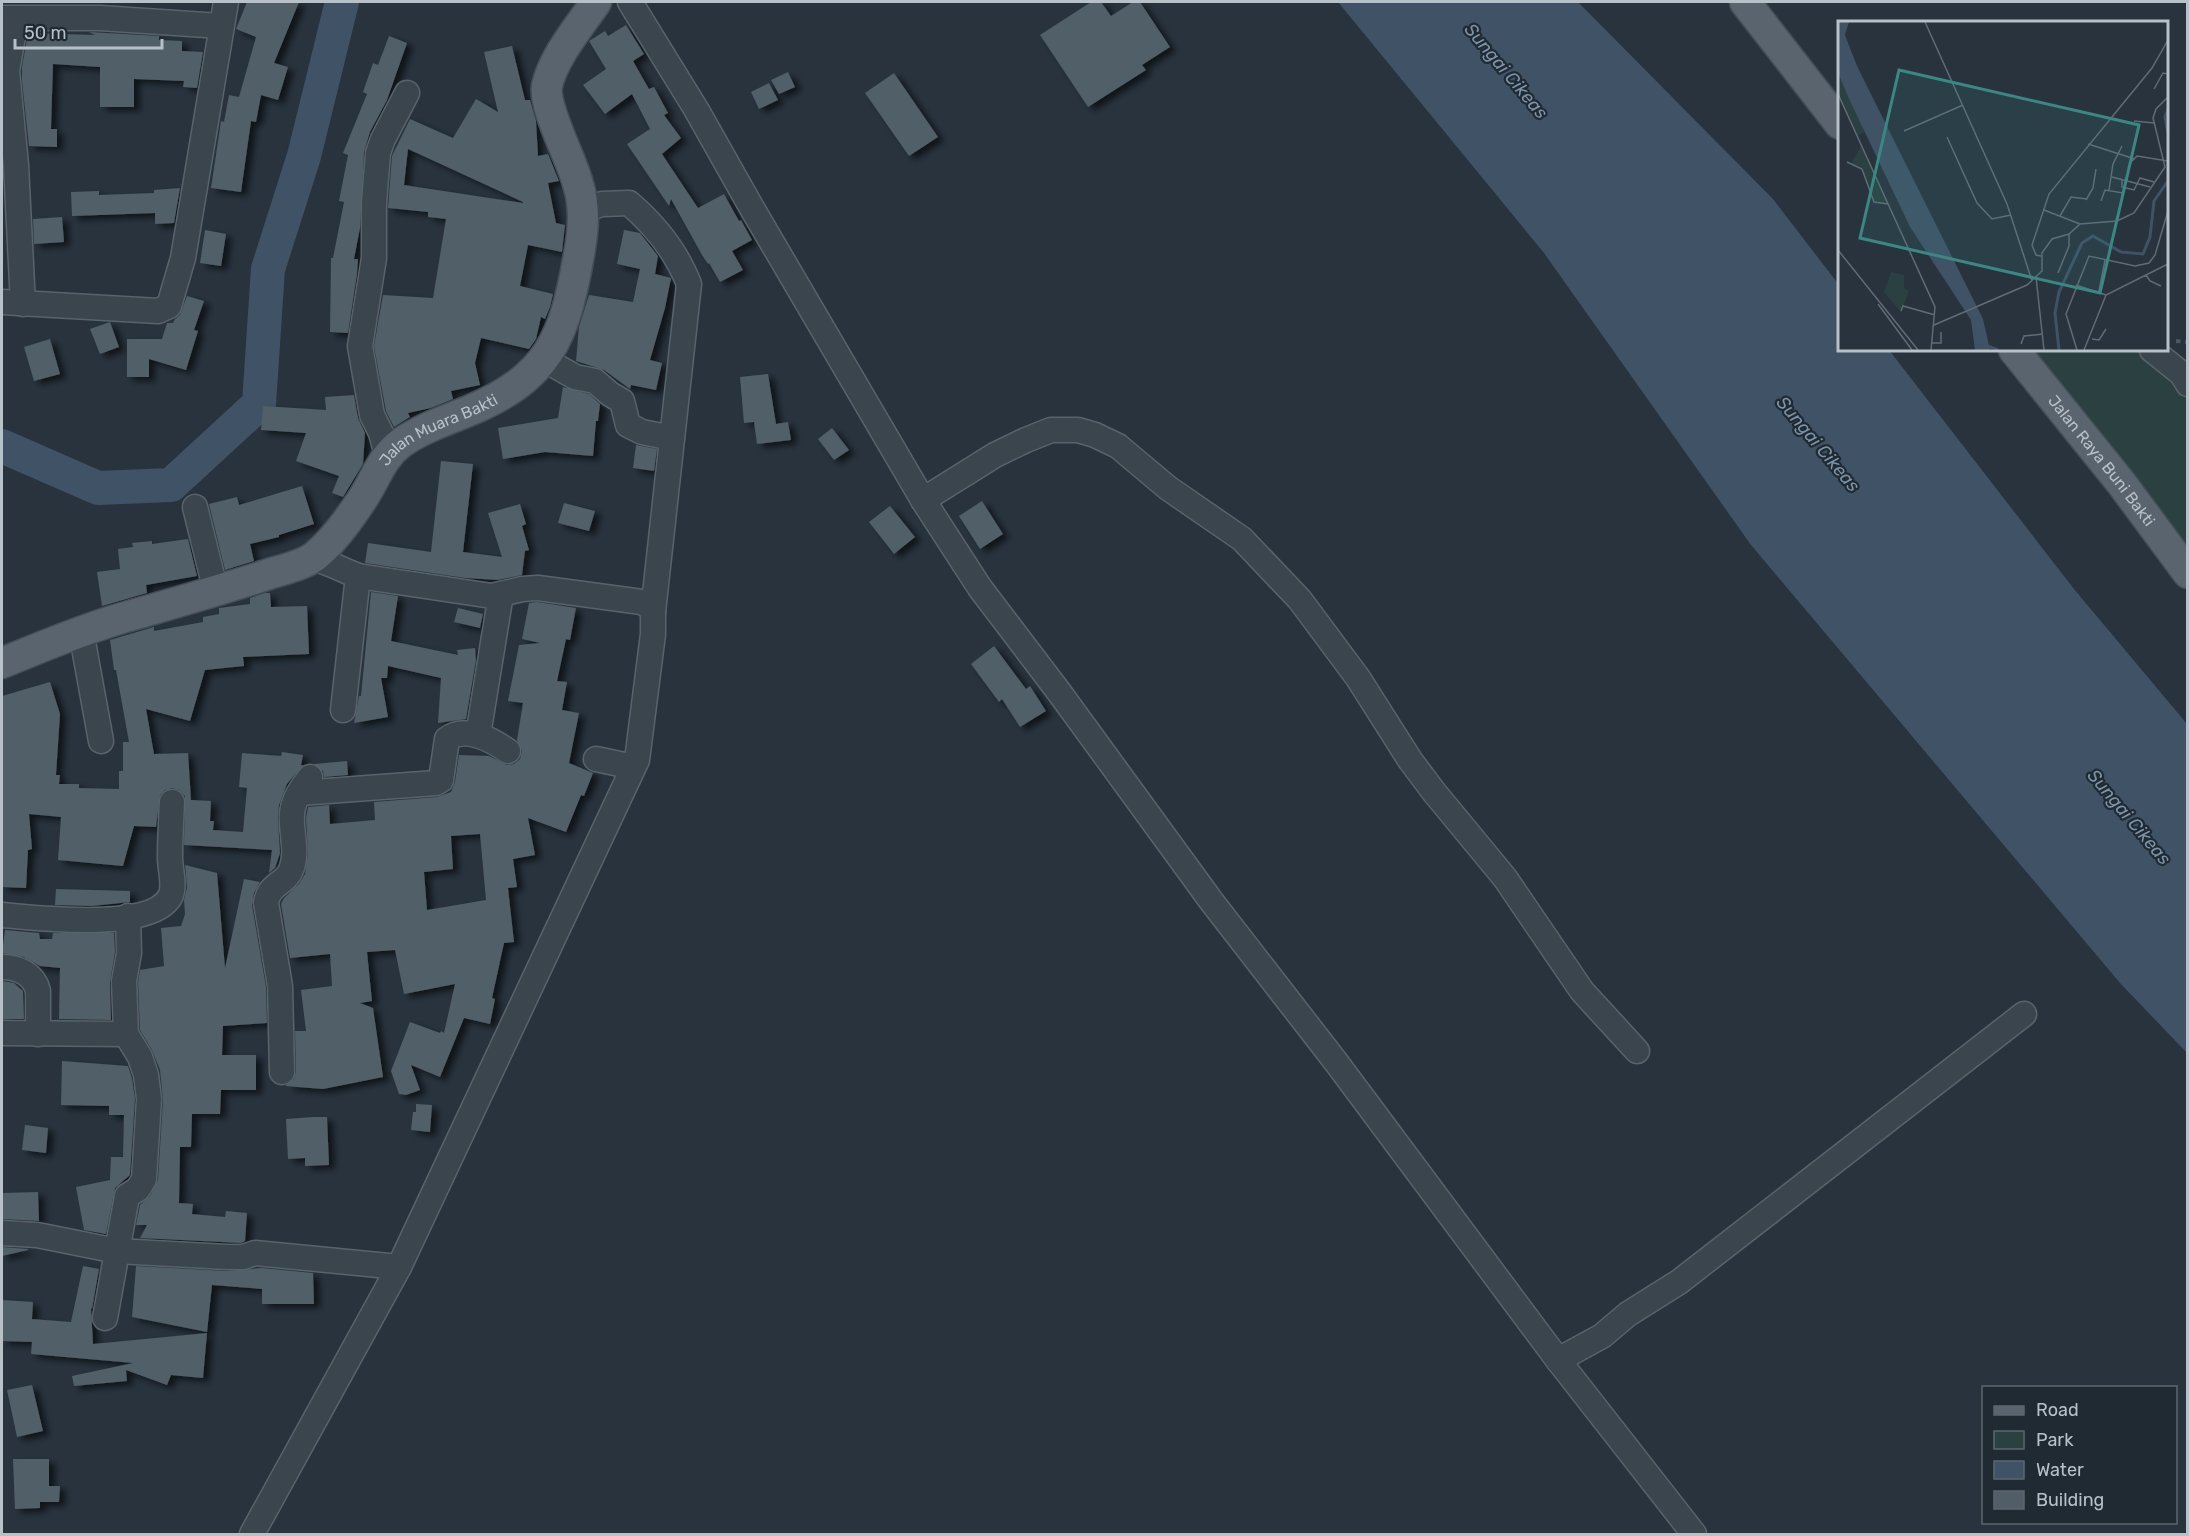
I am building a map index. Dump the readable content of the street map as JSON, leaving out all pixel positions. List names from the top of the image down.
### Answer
{
  "streets": {
    "main road": ["Jalan Muara Bakti", "Jalan Raya Buni Bakti"]
  },
  "water": ["Sungai Cikeas"],
  "legend": [
    "Road",
    "Park",
    "Water",
    "Building"
  ],
  "scale_bar": "50 m"
}
